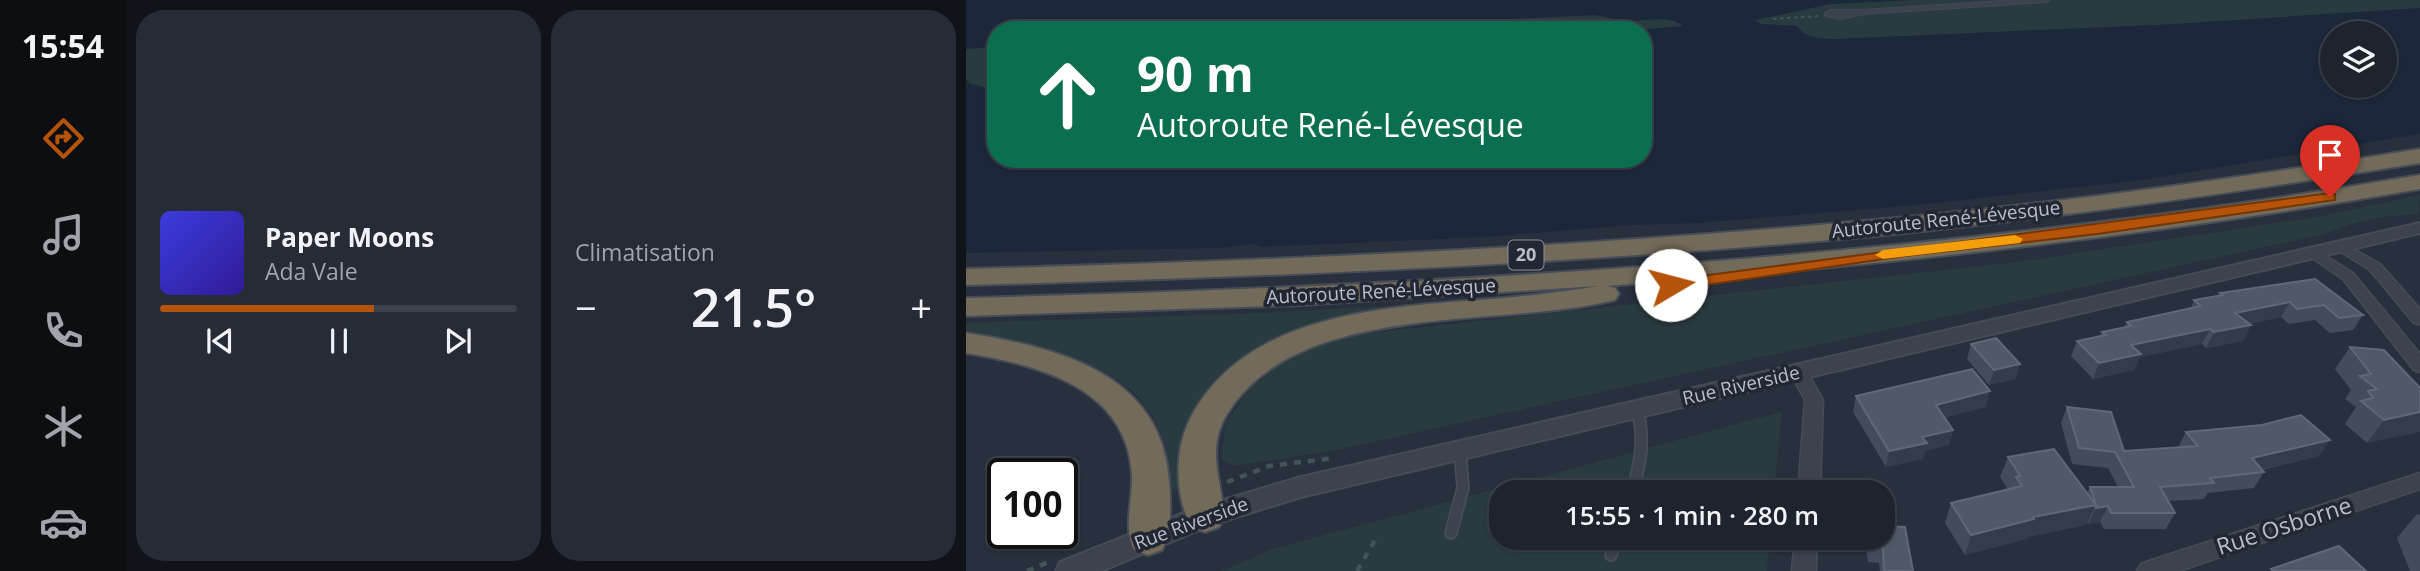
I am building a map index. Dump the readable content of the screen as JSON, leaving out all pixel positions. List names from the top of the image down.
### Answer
{
  "streets": {
    "highway": ["Autoroute René-Lévesque", "20"],
    "street": ["Rue Riverside", "Rue Osborne"]
  },
  "page": {
    "tabs": "15:54",
    "tile": "Climatisation",
    "turn": ["90 m", "Autoroute René-Lévesque"],
    "song": ["Paper Moons", "Ada Vale"],
    "heat": ["−", "21.5°", "+"],
    "limit": "100",
    "trip": "15:55 · 1 min · 280 m"
  }
}
